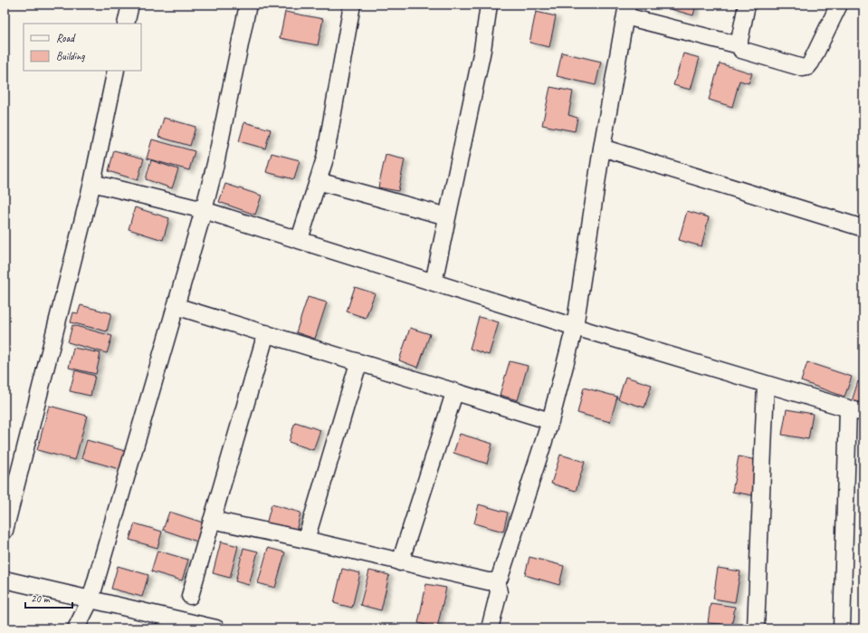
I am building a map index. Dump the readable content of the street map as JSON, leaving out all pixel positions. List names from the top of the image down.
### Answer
{
  "legend": ["Road", "Building"],
  "scale_bar": "20 m"
}
